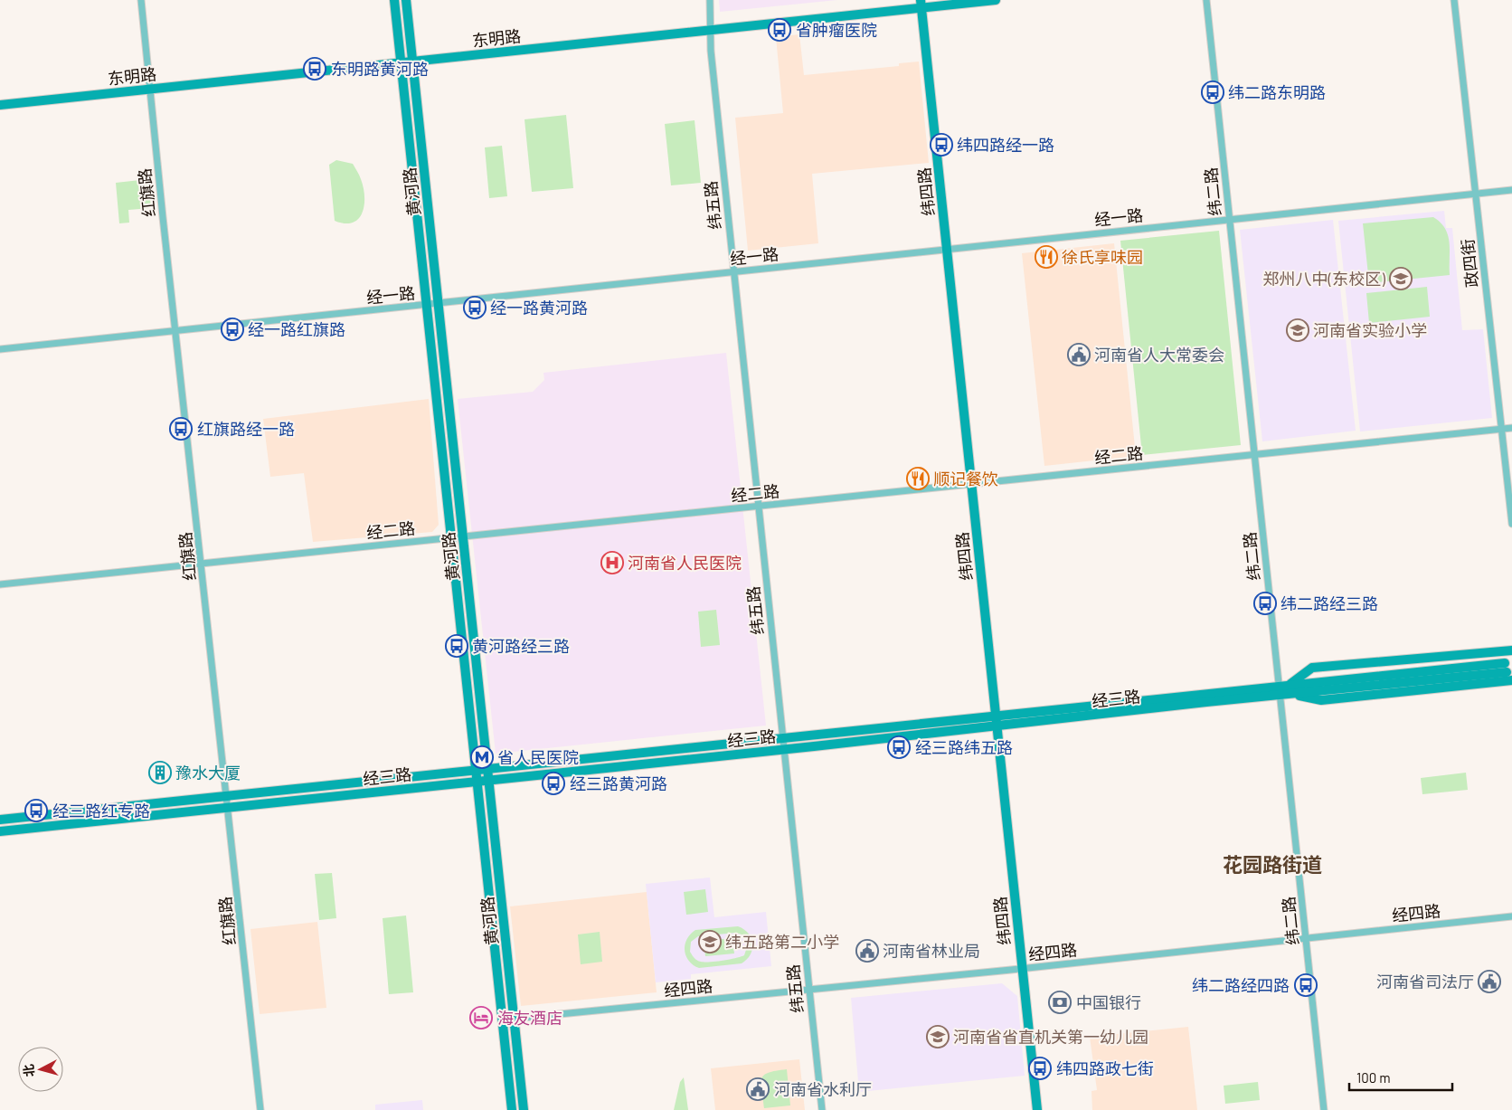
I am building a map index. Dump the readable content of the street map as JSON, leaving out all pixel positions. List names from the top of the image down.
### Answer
{
  "streets": {
    "main road": [
      "东明路",
      "黄河路",
      "纬四路",
      "经三路"
    ],
    "street": [
      "纬二路",
      "红旗路",
      "纬五路",
      "经一路",
      "政四街",
      "经二路",
      "经四路"
    ]
  },
  "crossings": [
    ["东明路", "黄河路"],
    ["东明路", "纬四路"],
    ["东明路", "红旗路"],
    ["东明路", "纬五路"],
    ["黄河路", "经一路"],
    ["黄河路", "经二路"],
    ["黄河路", "经三路"],
    ["黄河路", "经四路"],
    ["纬四路", "经一路"],
    ["纬四路", "经二路"],
    ["纬四路", "经三路"],
    ["纬四路", "经四路"],
    ["纬二路", "经一路"],
    ["纬二路", "经二路"],
    ["纬二路", "经三路"],
    ["纬二路", "经四路"],
    ["红旗路", "经一路"],
    ["红旗路", "经二路"],
    ["红旗路", "经三路"],
    ["纬五路", "经一路"],
    ["纬五路", "经二路"],
    ["纬五路", "经三路"],
    ["纬五路", "经四路"],
    ["经一路", "政四街"],
    ["政四街", "经二路"]
  ],
  "districts": ["花园路街道"],
  "places": {
    "bus stop": [
      "省肿瘤医院",
      "东明路黄河路",
      "纬二路东明路",
      "纬四路经一路",
      "经一路黄河路",
      "经一路红旗路",
      "红旗路经一路",
      "纬二路经三路",
      "黄河路经三路",
      "经三路纬五路",
      "经三路黄河路",
      "经三路红专路",
      "纬二路经四路",
      "纬四路政七街"
    ],
    "restaurant": ["徐氏享味园", "顺记餐饮"],
    "school or university": [
      "郑州八中(东校区)",
      "河南省实验小学",
      "纬五路第二小学",
      "河南省省直机关第一幼儿园"
    ],
    "public building": [
      "河南省人大常委会",
      "河南省林业局",
      "河南省司法厅",
      "河南省水利厅"
    ],
    "hospital": ["河南省人民医院"],
    "metro station": ["省人民医院"],
    "building": ["豫水大厦"],
    "bank": ["中国银行"],
    "hotel": ["海友酒店"]
  },
  "scale_bar": "100 m",
  "north": "left"
}
